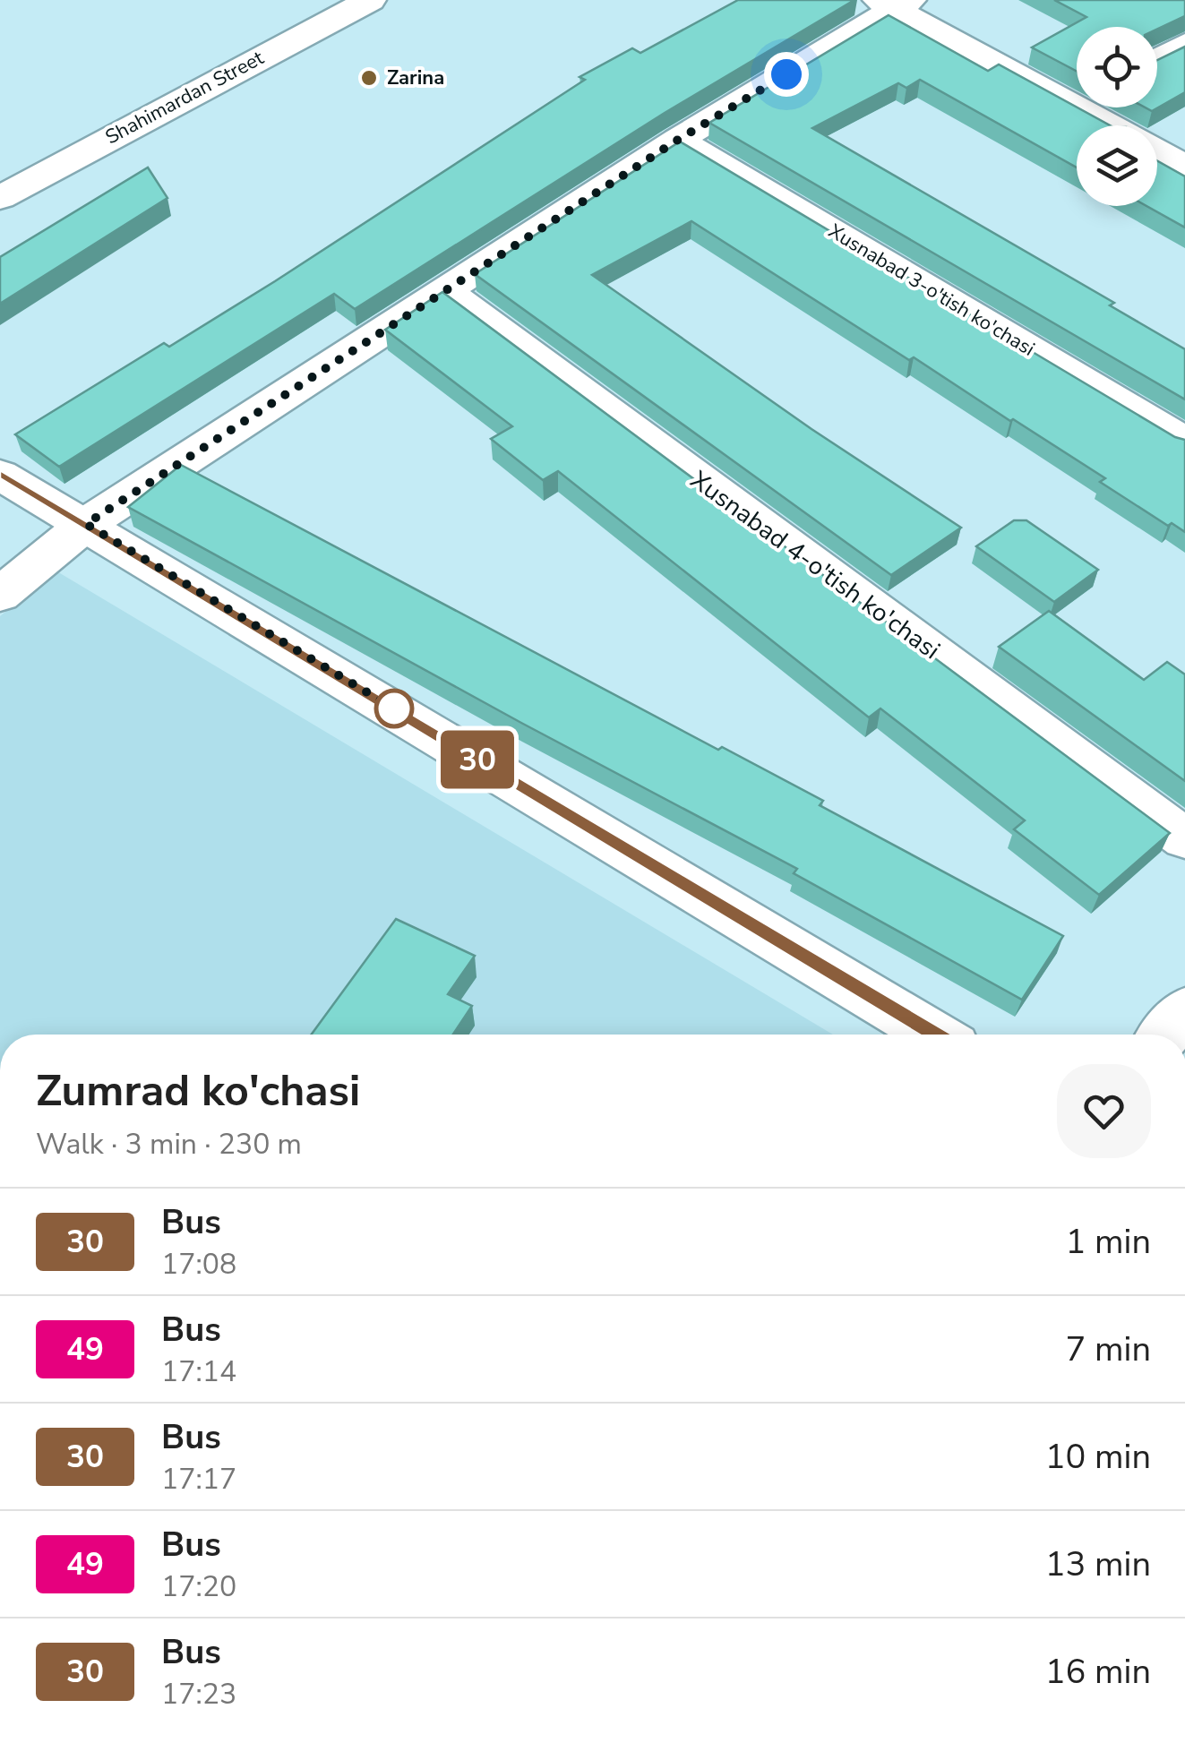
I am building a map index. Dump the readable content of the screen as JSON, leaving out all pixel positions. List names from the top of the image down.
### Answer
{
  "streets": {
    "street": ["Shahimardan Street", "Xusnabad 3-o'tish ko'chasi", "Xusnabad 4-o'tish ko'chasi"]
  },
  "places": ["Zarina"],
  "lines": ["bus line 30"],
  "page": {
    "on_map": "30",
    "heading": ["Zumrad ko'chasi", "Walk · 3 min · 230 m"],
    "list": [
      {
        "mark": "30",
        "name": "Bus",
        "note": "17:08",
        "value": "1 min"
      },
      {
        "mark": "49",
        "name": "Bus",
        "note": "17:14",
        "value": "7 min"
      },
      {
        "mark": "30",
        "name": "Bus",
        "note": "17:17",
        "value": "10 min"
      },
      {
        "mark": "49",
        "name": "Bus",
        "note": "17:20",
        "value": "13 min"
      },
      {
        "mark": "30",
        "name": "Bus",
        "note": "17:23",
        "value": "16 min"
      }
    ]
  }
}
